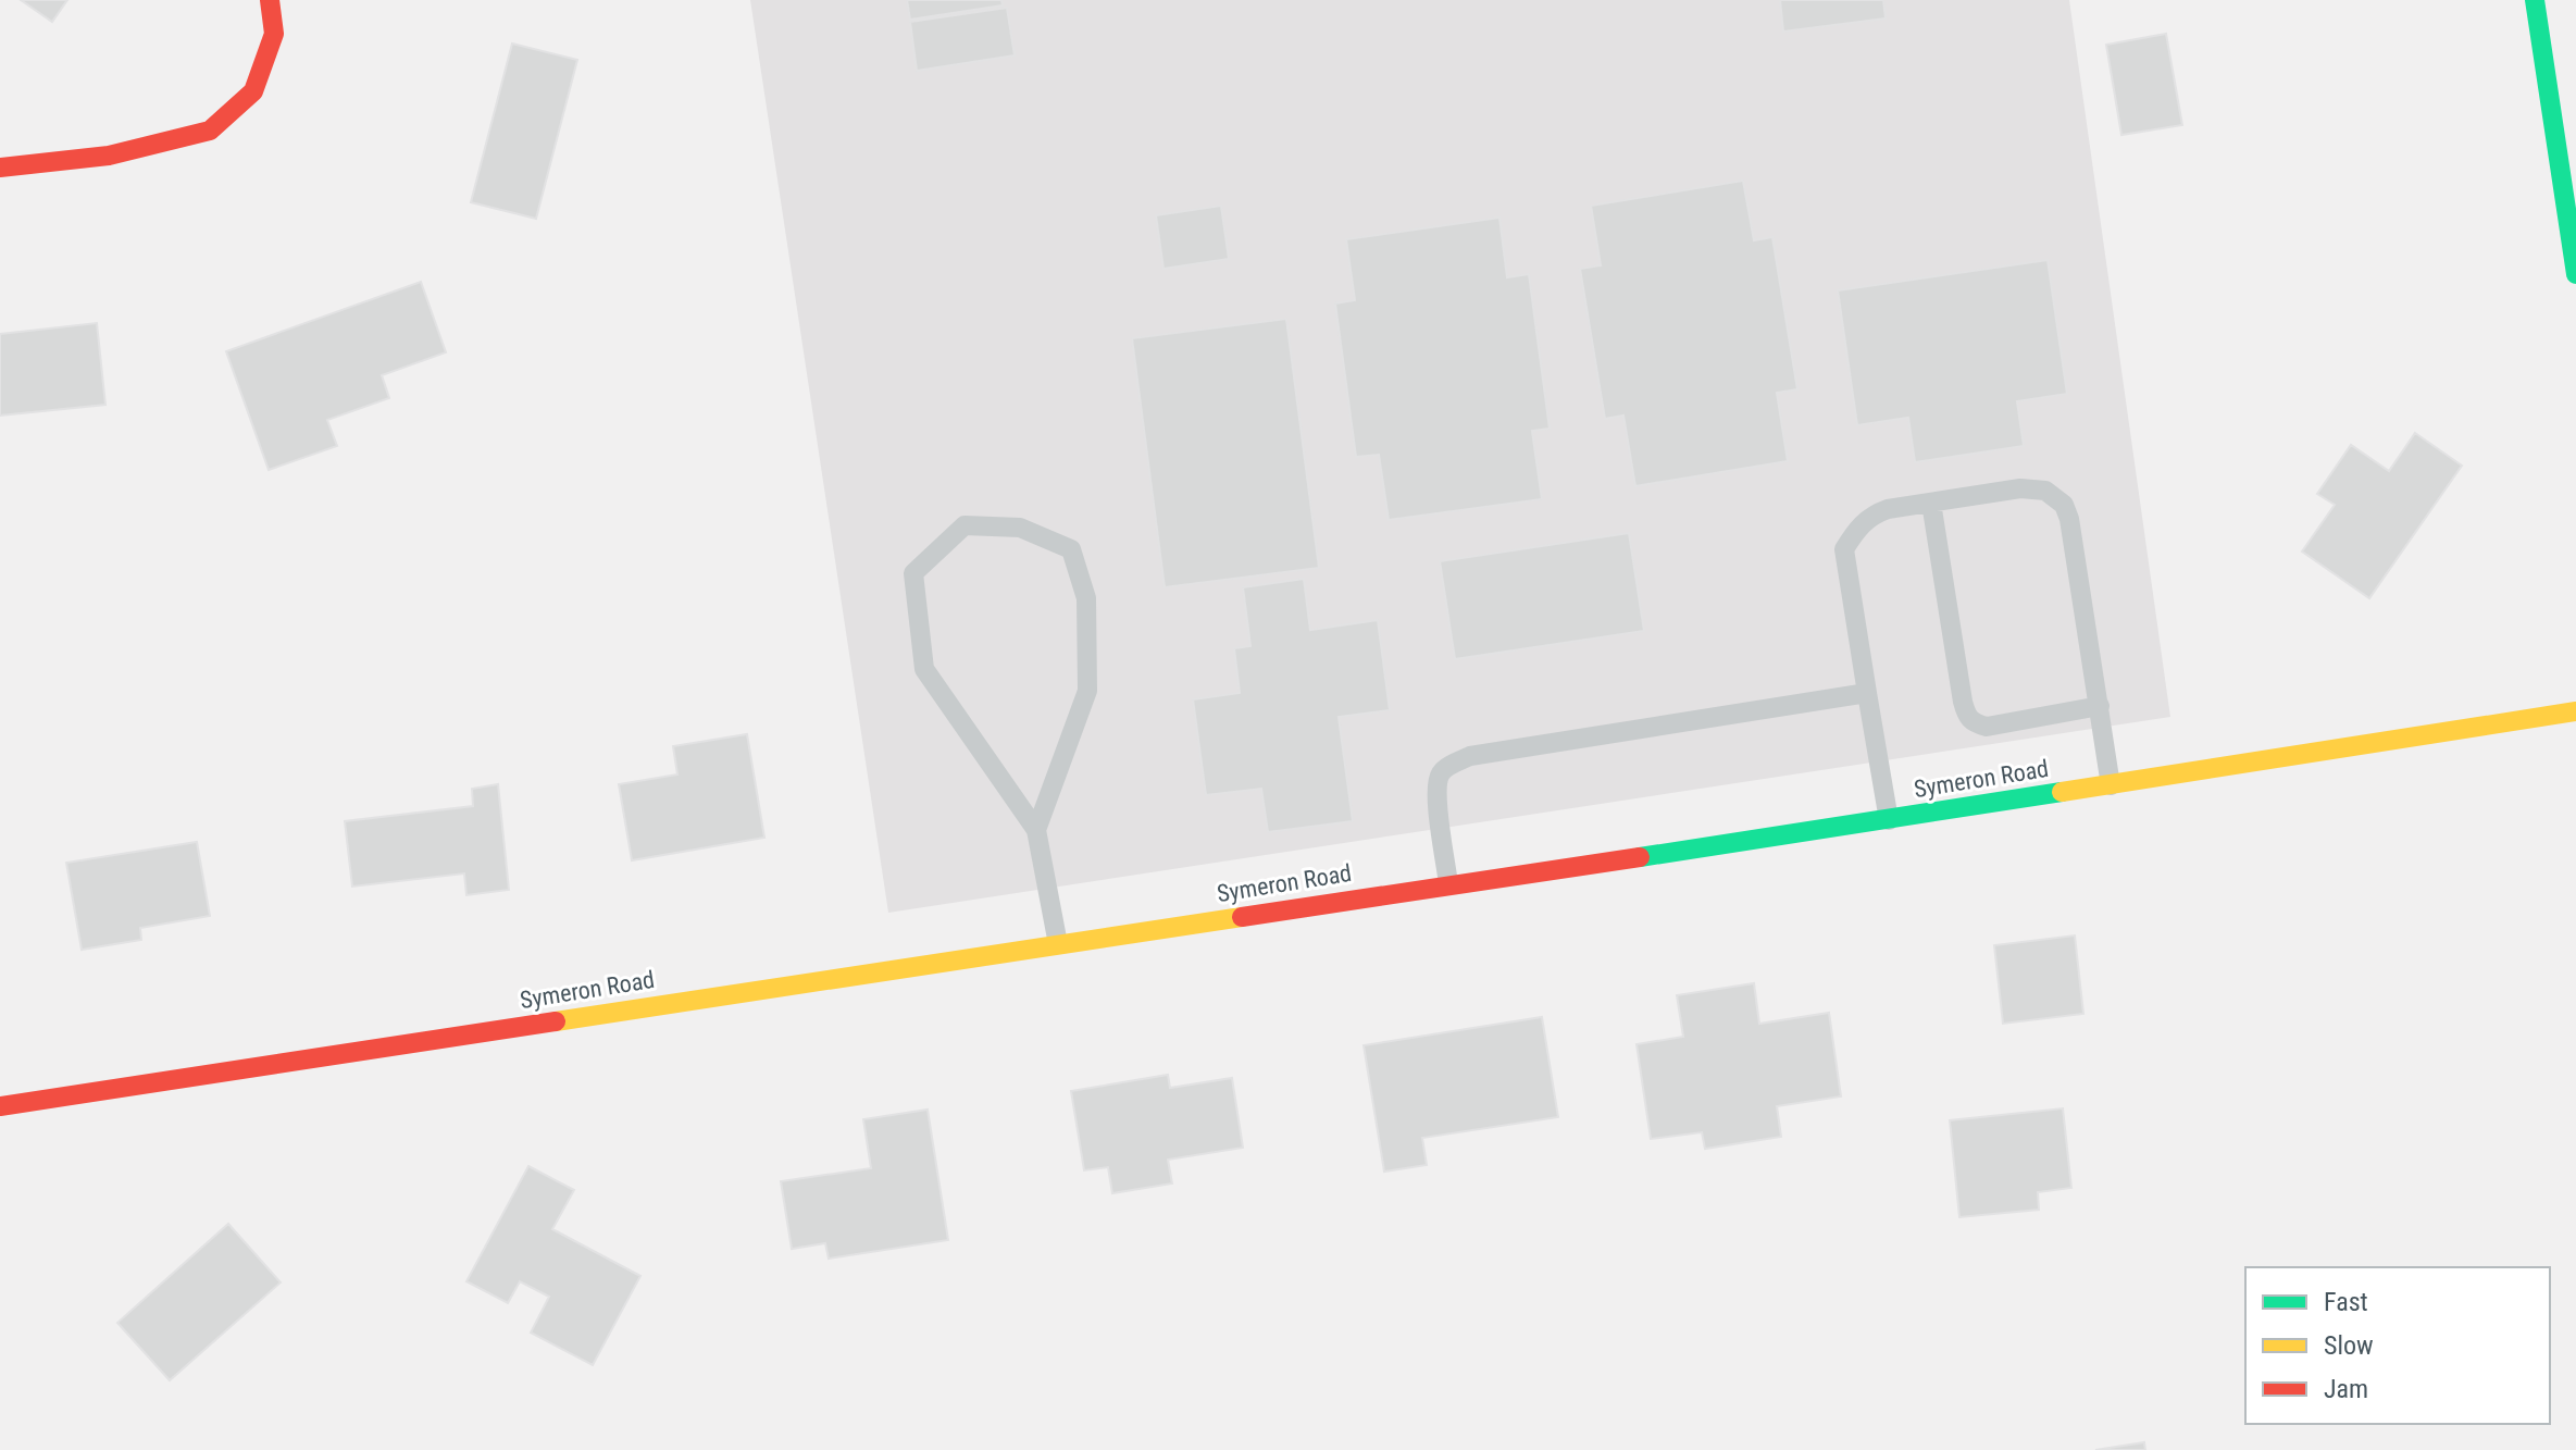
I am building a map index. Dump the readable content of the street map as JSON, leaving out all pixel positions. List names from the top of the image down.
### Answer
{
  "streets": {
    "street": ["Symeron Road"]
  },
  "legend": ["Fast", "Slow", "Jam"]
}
